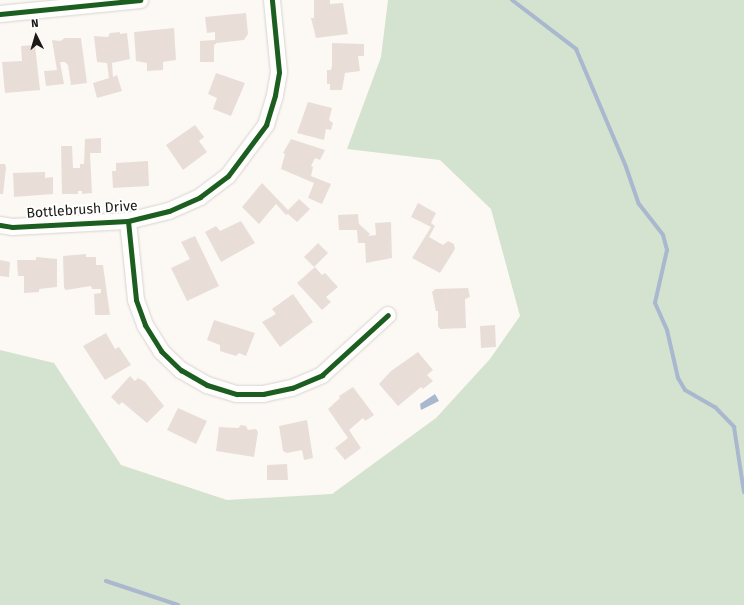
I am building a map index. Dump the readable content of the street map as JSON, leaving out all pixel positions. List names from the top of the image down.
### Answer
{
  "streets": {
    "street": ["Bottlebrush Drive"]
  },
  "north": "top"
}
